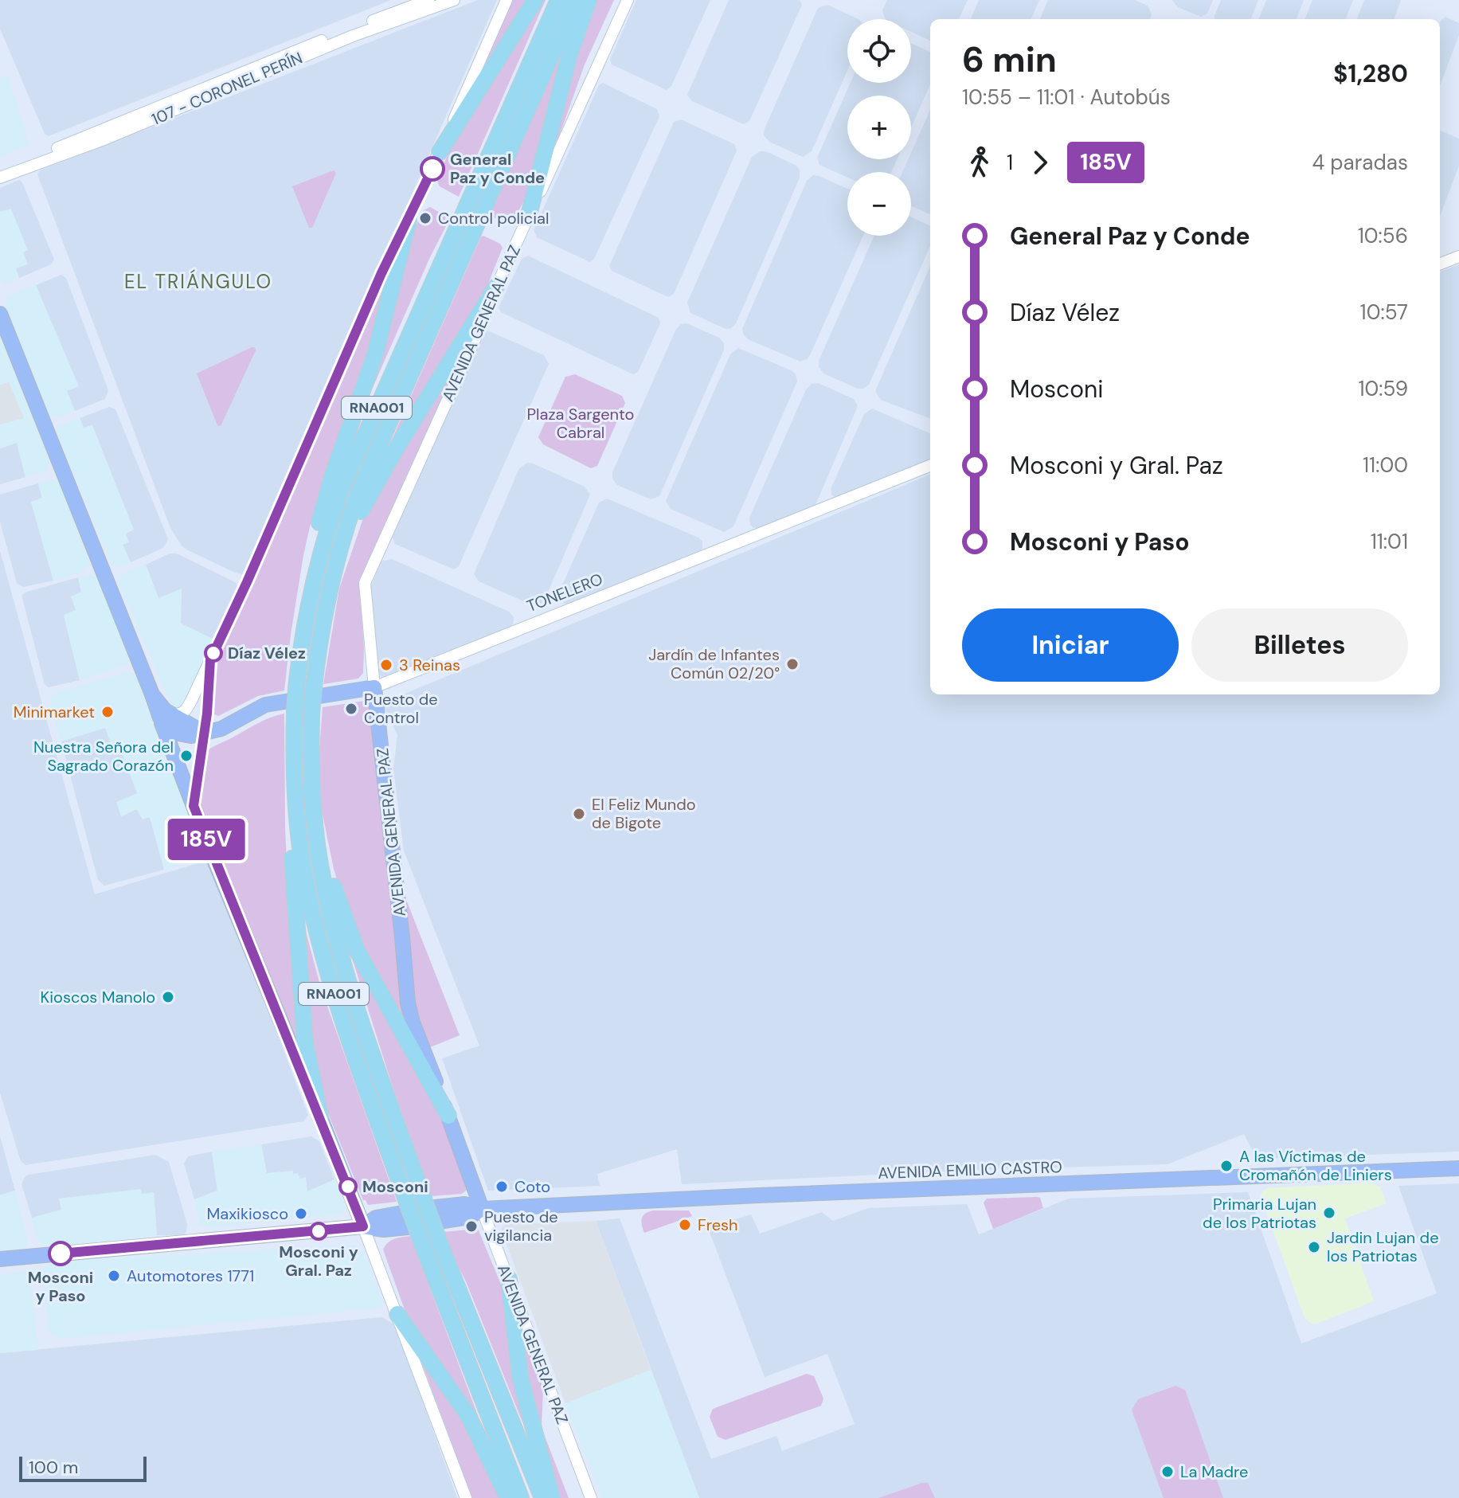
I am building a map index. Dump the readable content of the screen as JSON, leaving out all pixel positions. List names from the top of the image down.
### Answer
{
  "streets": {
    "highway": ["RNA001"],
    "main road": ["AVENIDA GENERAL PAZ", "TONELERO", "AVENIDA EMILIO CASTRO"],
    "street": ["107 - CORONEL PERÍN"]
  },
  "crossings": [
    ["AVENIDA GENERAL PAZ", "TONELERO"],
    ["AVENIDA GENERAL PAZ", "AVENIDA EMILIO CASTRO"]
  ],
  "districts": ["EL TRIÁNGULO"],
  "parks": ["Plaza Sargento Cabral"],
  "places": [
    "General Paz y Conde",
    "Control policial",
    "Díaz Vélez",
    "Jardín de Infantes Común 02/20°",
    "3 Reinas",
    "Puesto de Control",
    "Minimarket",
    "Nuestra Señora del Sagrado Corazón",
    "El Feliz Mundo de Bigote",
    "Kioscos Manolo",
    "A las Víctimas de Cromañón de Liniers",
    "Mosconi",
    "Coto",
    "Primaria Lujan de los Patriotas",
    "Maxikiosco",
    "Fresh",
    "Puesto de vigilancia",
    "Mosconi y Gral. Paz",
    "Jardin Lujan de los Patriotas",
    "Mosconi y Paso",
    "Automotores 1771",
    "La Madre"
  ],
  "lines": ["bus line 185V"],
  "scale_bar": "100 m",
  "page": {
    "on_map": "185V",
    "map_buttons": ["+", "−"],
    "heading": ["6 min", "10:55 – 11:01 · Autobús", "$1,280"],
    "legs": ["1", "185V", "4 paradas"],
    "list": [
      {
        "name": "General Paz y Conde",
        "value": "10:56"
      },
      {
        "name": "Díaz Vélez",
        "value": "10:57"
      },
      {
        "name": "Mosconi",
        "value": "10:59"
      },
      {
        "name": "Mosconi y Gral. Paz",
        "value": "11:00"
      },
      {
        "name": "Mosconi y Paso",
        "value": "11:01"
      }
    ],
    "buttons": ["Iniciar", "Billetes"],
    "scale": "100 m"
  }
}
